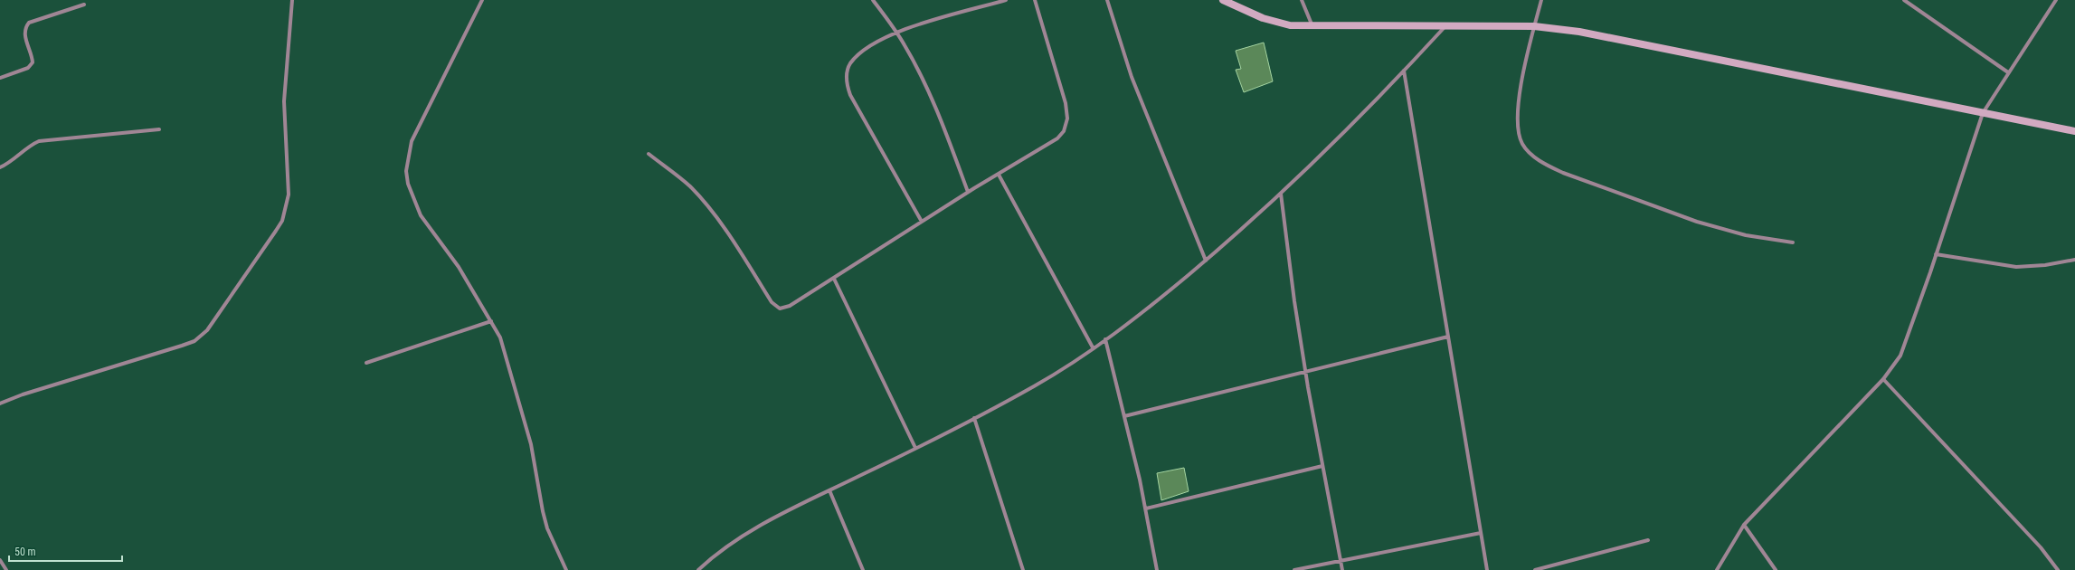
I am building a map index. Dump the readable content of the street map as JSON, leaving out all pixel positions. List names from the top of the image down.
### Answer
{
  "scale_bar": "50 m"
}
